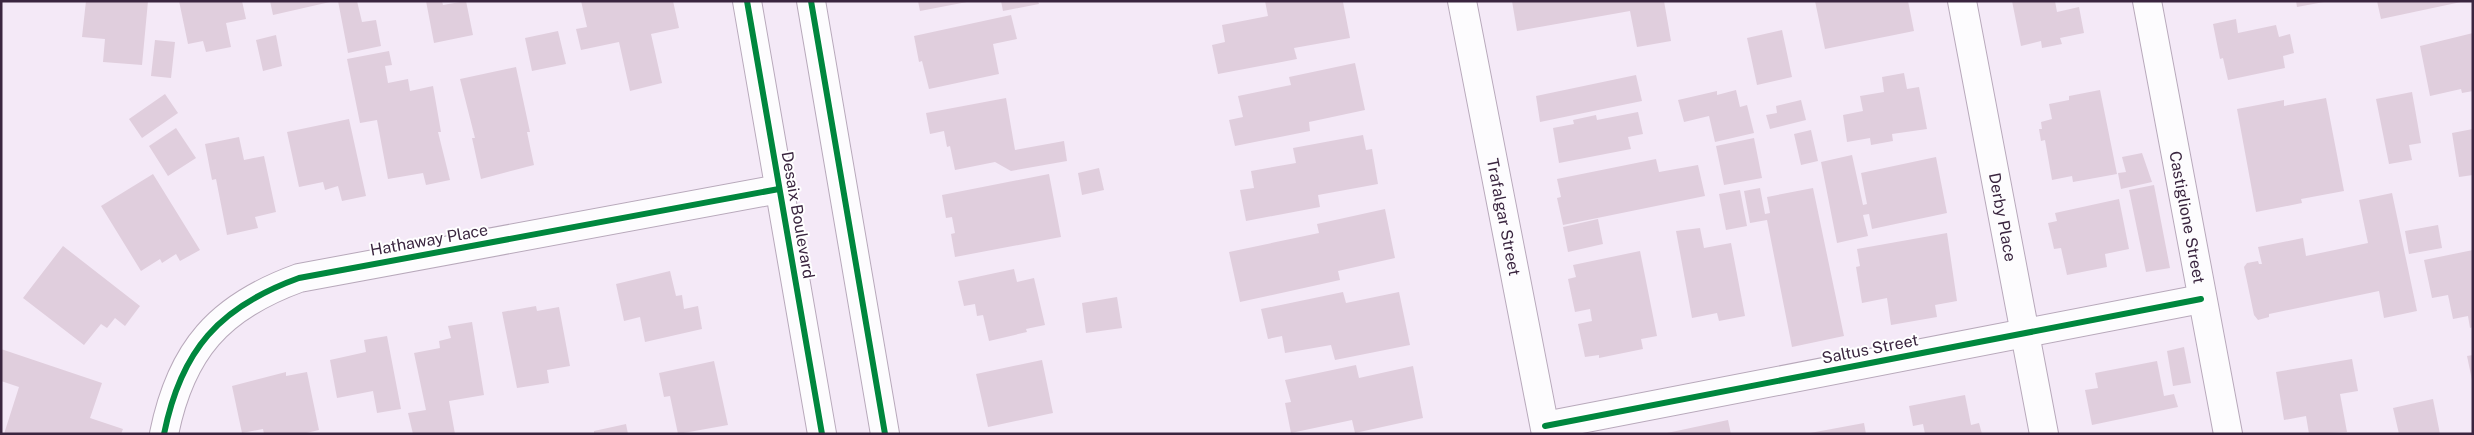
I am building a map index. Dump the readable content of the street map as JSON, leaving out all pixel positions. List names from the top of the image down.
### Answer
{
  "streets": {
    "street": [
      "Desaix Boulevard",
      "Trafalgar Street",
      "Derby Place",
      "Castiglione Street",
      "Hathaway Place",
      "Saltus Street"
    ]
  },
  "crossings": [
    ["Desaix Boulevard", "Hathaway Place"],
    ["Trafalgar Street", "Saltus Street"],
    ["Derby Place", "Saltus Street"],
    ["Castiglione Street", "Saltus Street"]
  ]
}
